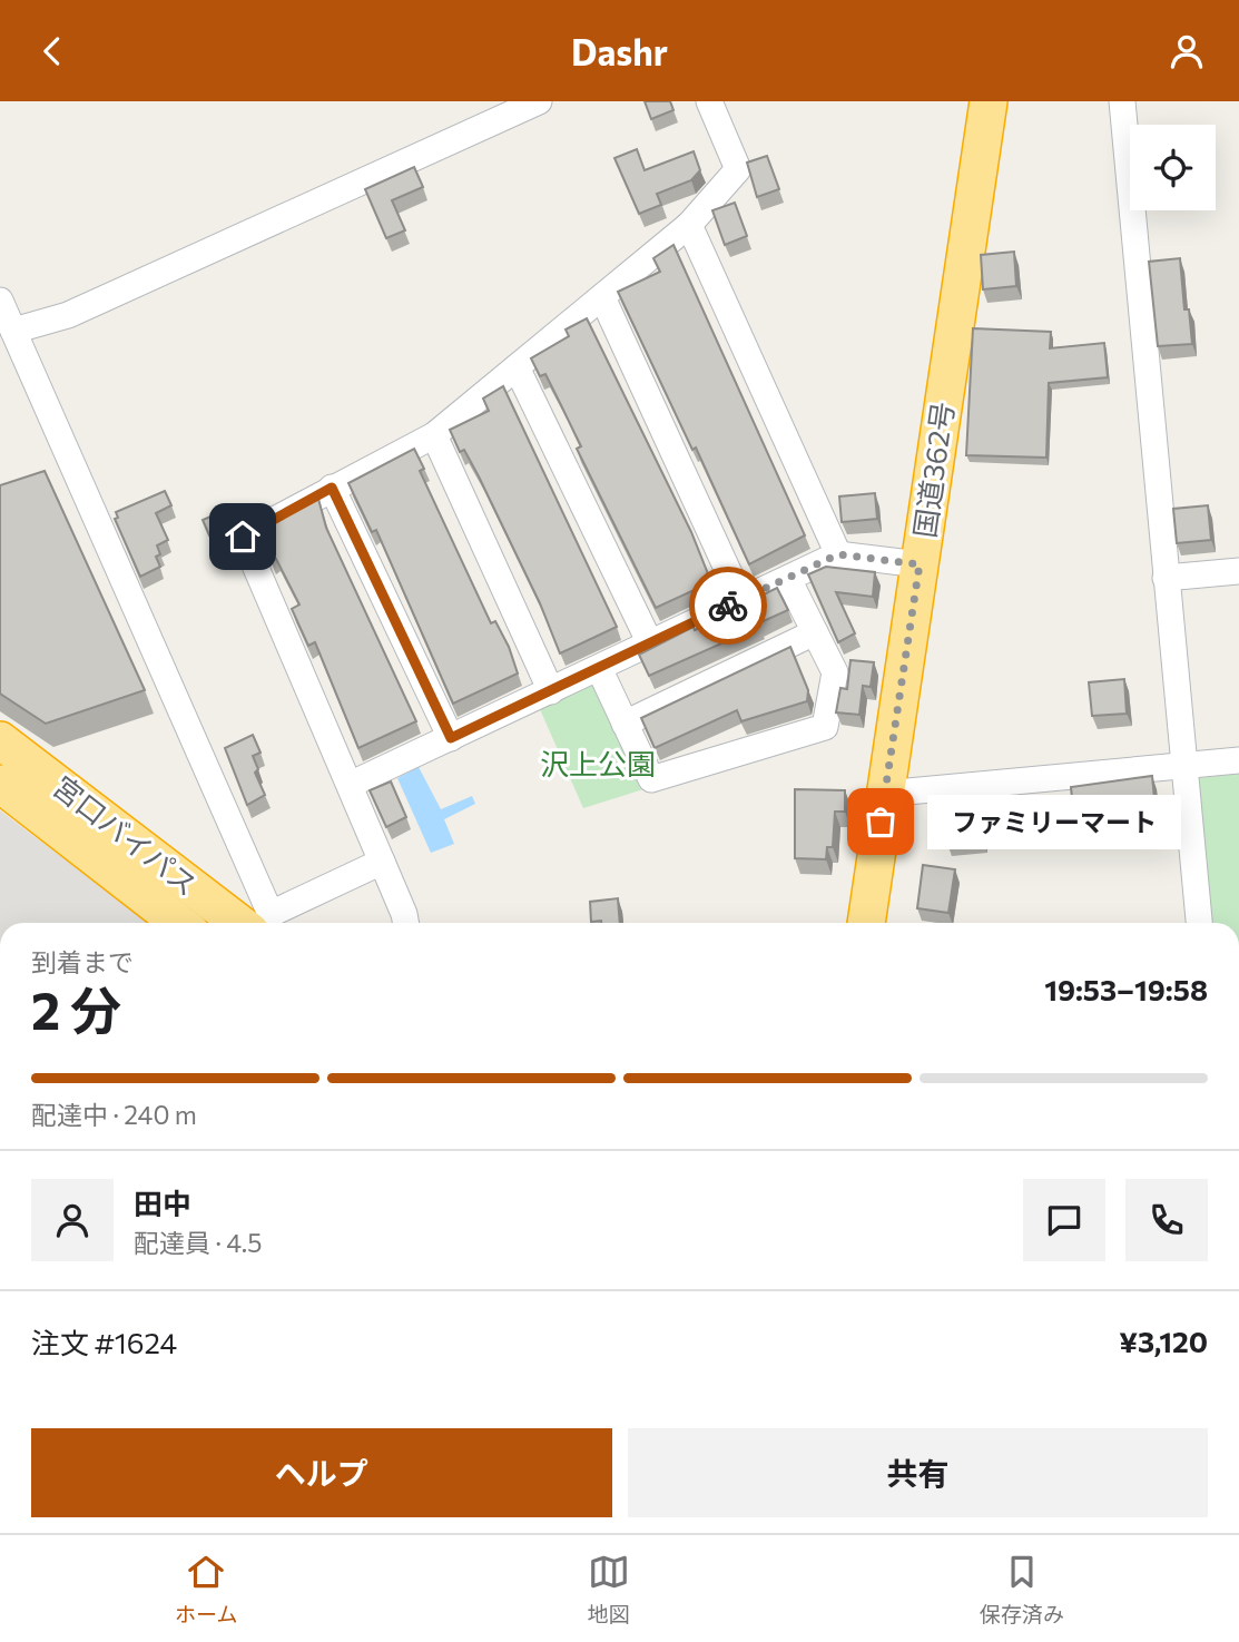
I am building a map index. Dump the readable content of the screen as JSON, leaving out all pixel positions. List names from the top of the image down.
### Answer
{
  "streets": {
    "highway": ["国道362号", "宮口バイパス"]
  },
  "parks": ["沢上公園"],
  "places": ["ファミリーマート"],
  "page": {
    "header": "Dashr",
    "bubble": "ファミリーマート",
    "heading": ["2 分", "到着まで", "19:53–19:58"],
    "panel": [
      "田中",
      "配達員 · 4.5",
      "注文 #1624",
      "¥3,120"
    ],
    "bar": "配達中 · 240 m",
    "buttons": ["ヘルプ", "共有"],
    "tabs": ["ホーム", "地図", "保存済み"]
  }
}
